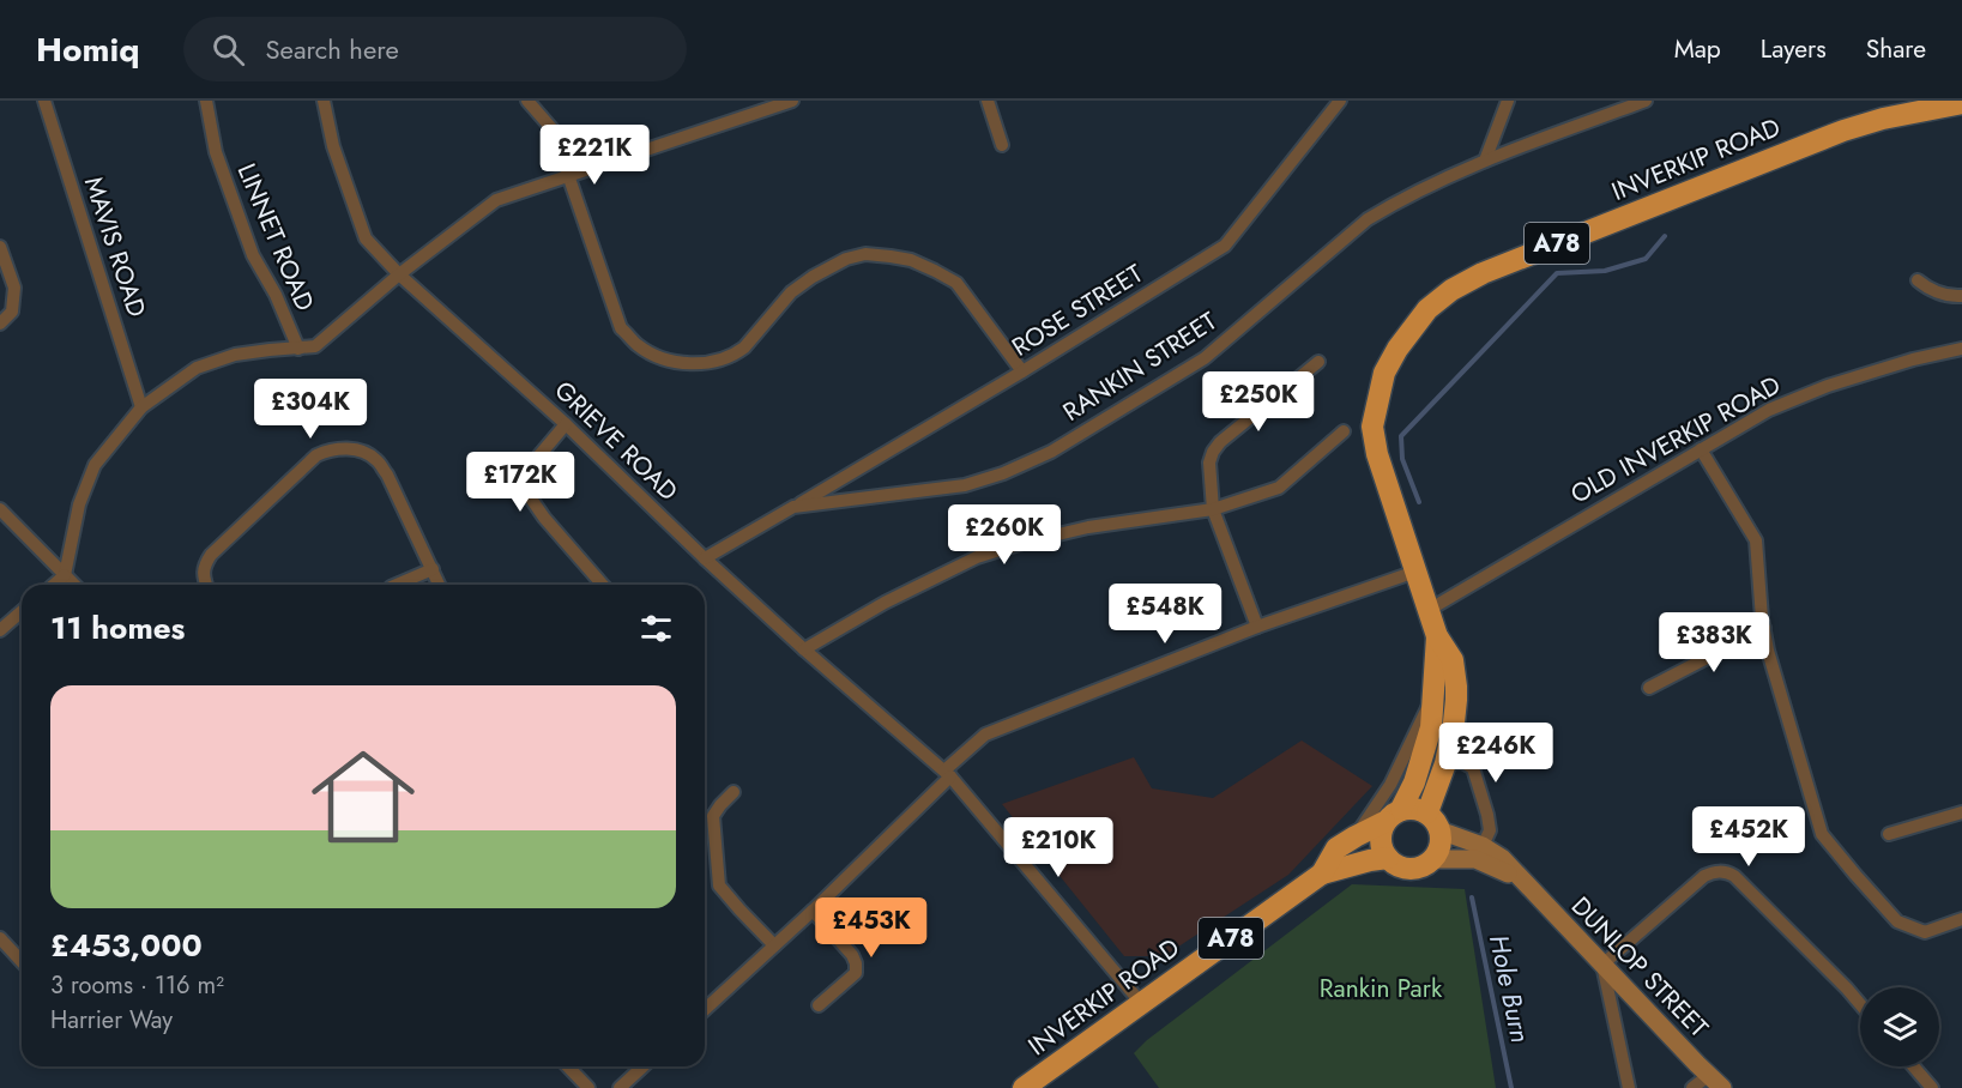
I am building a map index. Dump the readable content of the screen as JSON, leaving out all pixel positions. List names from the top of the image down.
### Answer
{
  "streets": {
    "highway": ["INVERKIP ROAD", "A78"],
    "main road": ["DUNLOP STREET"],
    "street": [
      "LINNET ROAD",
      "MAVIS ROAD",
      "ROSE STREET",
      "RANKIN STREET",
      "OLD INVERKIP ROAD",
      "GRIEVE ROAD"
    ]
  },
  "crossings": [
    ["INVERKIP ROAD", "OLD INVERKIP ROAD"],
    ["INVERKIP ROAD", "GRIEVE ROAD"],
    ["INVERKIP ROAD", "DUNLOP STREET"],
    ["ROSE STREET", "RANKIN STREET"],
    ["RANKIN STREET", "GRIEVE ROAD"]
  ],
  "water": ["Hole Burn"],
  "parks": ["Rankin Park"],
  "page": {
    "header": "Homiq",
    "search": "Search here",
    "nav": ["Map", "Layers", "Share"],
    "price": [
      "£221K",
      "£250K",
      "£304K",
      "£172K",
      "£260K",
      "£548K",
      "£383K",
      "£246K",
      "£452K",
      "£210K",
      "£453K"
    ],
    "heading": "11 homes",
    "list": [
      {
        "name": "£453,000",
        "note": "3 rooms · 116 m² · Harrier Way"
      }
    ]
  }
}
